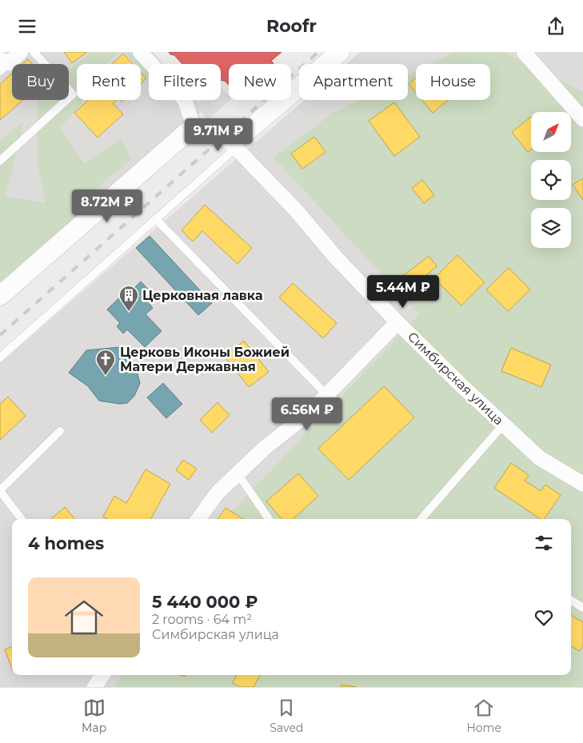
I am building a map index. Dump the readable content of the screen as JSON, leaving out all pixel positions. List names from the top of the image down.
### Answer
{
  "streets": {
    "street": ["Симбирская улица"]
  },
  "places": {
    "building": ["Церковная лавка"],
    "church": ["Церковь Иконы Божией Матери Державная"]
  },
  "north": "top right",
  "page": {
    "header": "Roofr",
    "chip": [
      "Buy",
      "Rent",
      "Filters",
      "New",
      "Apartment",
      "House"
    ],
    "price": [
      "9.71M ₽",
      "8.72M ₽",
      "5.44M ₽",
      "6.56M ₽"
    ],
    "heading": "4 homes",
    "list": [
      {
        "name": "5 440 000 ₽",
        "note": "2 rooms · 64 m² · Симбирская улица"
      }
    ],
    "tabs": ["Map", "Saved", "Home"]
  }
}
